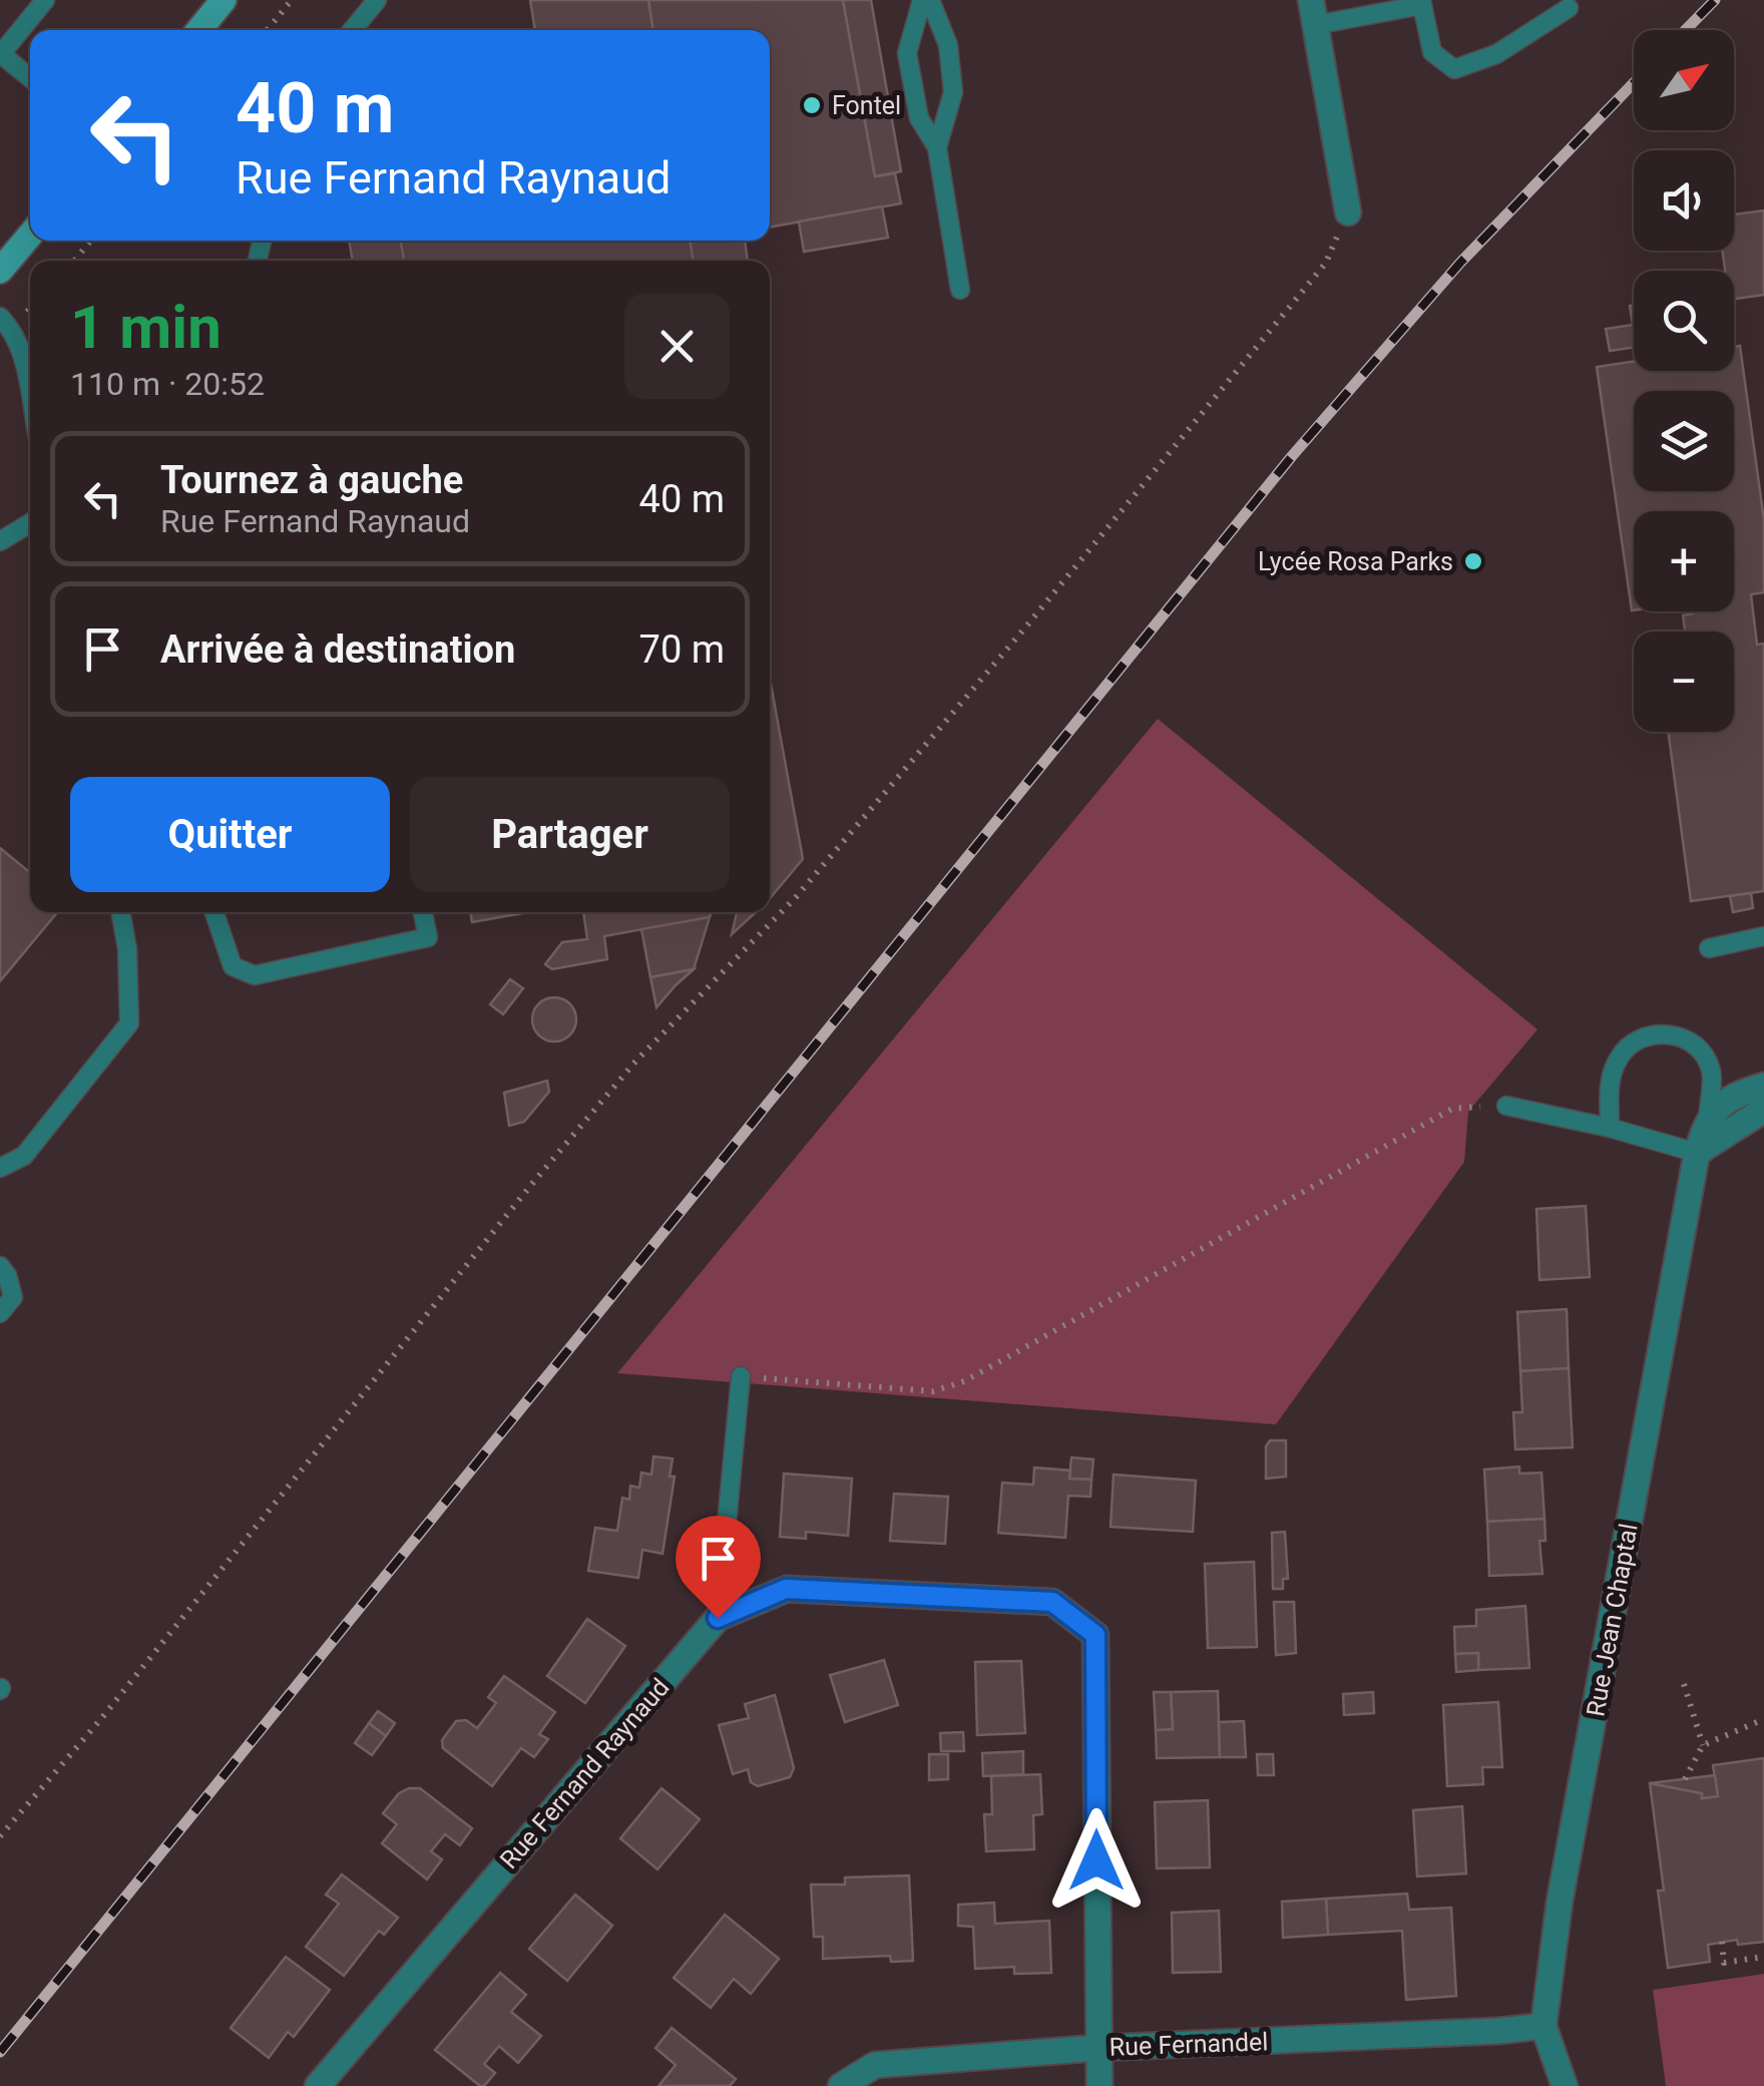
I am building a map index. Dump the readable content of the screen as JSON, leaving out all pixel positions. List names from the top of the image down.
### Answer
{
  "streets": {
    "street": ["Rue Jean Chaptal", "Rue Fernand Raynaud", "Rue Fernandel"]
  },
  "crossings": [
    ["Rue Jean Chaptal", "Rue Fernandel"],
    ["Rue Fernand Raynaud", "Rue Fernandel"]
  ],
  "places": ["Fontel", "Lycée Rosa Parks"],
  "north": "top right",
  "page": {
    "map_buttons": ["+", "−"],
    "turn": ["40 m", "Rue Fernand Raynaud"],
    "heading": ["1 min", "110 m · 20:52"],
    "list": [
      {
        "name": "Tournez à gauche",
        "note": "Rue Fernand Raynaud",
        "value": "40 m"
      },
      {
        "name": "Arrivée à destination",
        "value": "70 m"
      }
    ],
    "buttons": ["Quitter", "Partager"]
  }
}
